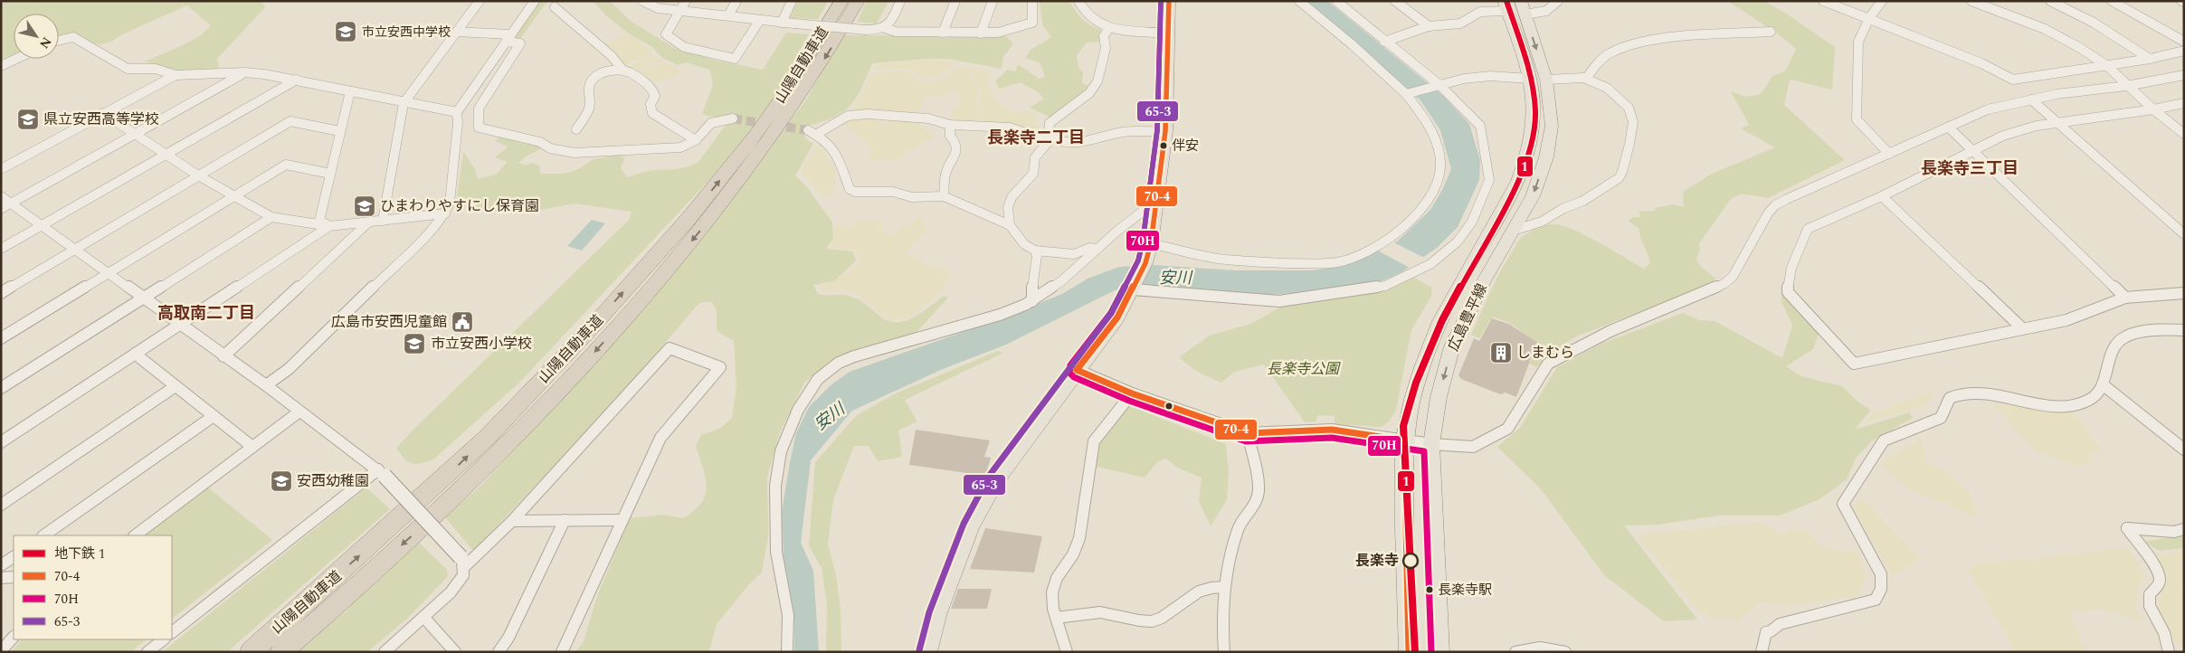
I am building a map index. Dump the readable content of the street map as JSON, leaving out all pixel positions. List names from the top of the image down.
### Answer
{
  "streets": {
    "highway": ["山陽自動車道"],
    "main road": ["広島豊平線"]
  },
  "districts": ["長楽寺二丁目", "長楽寺三丁目", "高取南二丁目"],
  "water": ["安川"],
  "parks": ["長楽寺公園"],
  "places": {
    "school or university": [
      "市立安西中学校",
      "県立安西高等学校",
      "ひまわりやすにし保育園",
      "市立安西小学校",
      "安西幼稚園"
    ],
    "other": ["伴安", "長楽寺", "長楽寺駅"],
    "public building": ["広島市安西児童館"],
    "building": ["しまむら"]
  },
  "lines": [
    "metro line 1",
    "transit line 70-4",
    "transit line 70H",
    "transit line 65-3"
  ],
  "legend": [
    "地下鉄 1",
    "70-4",
    "70H",
    "65-3"
  ],
  "north": "bottom right"
}
